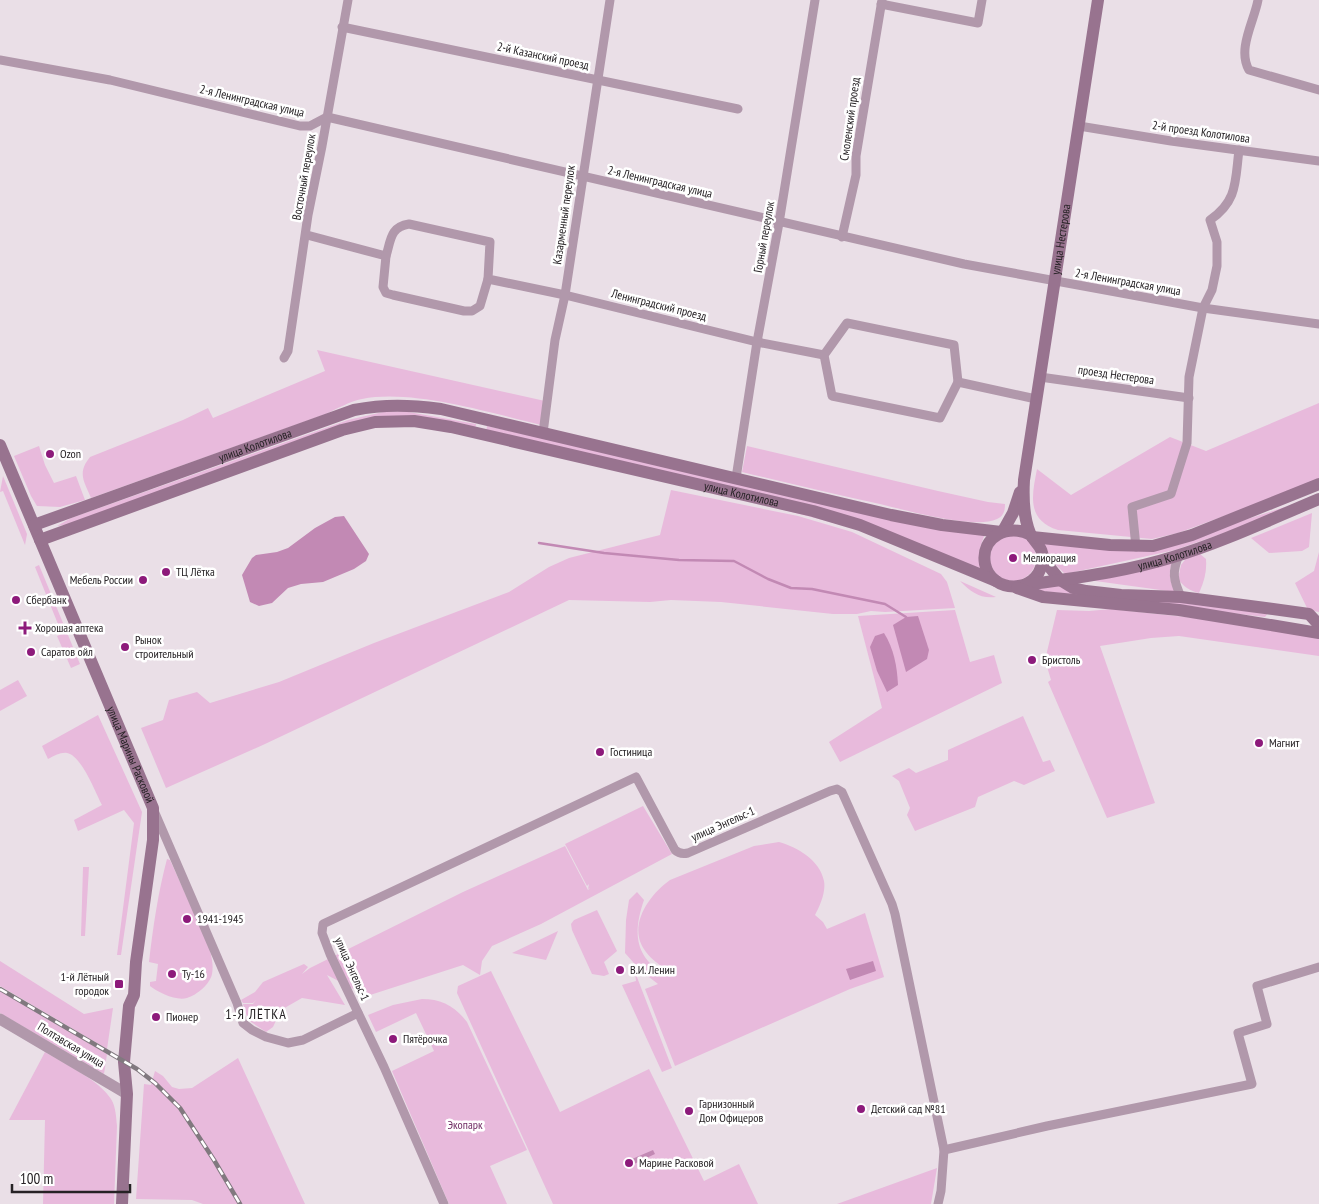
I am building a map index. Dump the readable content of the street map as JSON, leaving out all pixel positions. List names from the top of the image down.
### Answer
{
  "streets": {
    "main road": ["улица Нестерова", "улица Колотилова", "улица Марины Расковой"],
    "street": [
      "2-й Казанский проезд",
      "2-я Ленинградская улица",
      "Смоленский проезд",
      "2-й проезд Колотилова",
      "Восточный переулок",
      "Казарменный переулок",
      "Горный переулок",
      "Ленинградский проезд",
      "проезд Нестерова",
      "улица Энгельс-1",
      "Полтавская улица"
    ]
  },
  "crossings": [
    ["2-й Казанский проезд", "Восточный переулок"],
    ["2-й Казанский проезд", "Казарменный переулок"],
    ["2-я Ленинградская улица", "Смоленский проезд"],
    ["2-я Ленинградская улица", "Восточный переулок"],
    ["2-я Ленинградская улица", "Казарменный переулок"],
    ["2-я Ленинградская улица", "Горный переулок"],
    ["2-я Ленинградская улица", "улица Нестерова"],
    ["2-й проезд Колотилова", "улица Нестерова"],
    ["Казарменный переулок", "Ленинградский проезд"],
    ["Казарменный переулок", "улица Колотилова"],
    ["Горный переулок", "Ленинградский проезд"],
    ["Горный переулок", "улица Колотилова"],
    ["улица Нестерова", "проезд Нестерова"],
    ["улица Нестерова", "улица Колотилова"],
    ["улица Колотилова", "улица Марины Расковой"],
    ["улица Марины Расковой", "улица Энгельс-1"],
    ["улица Марины Расковой", "Полтавская улица"]
  ],
  "districts": ["1-Я ЛЁТКА"],
  "parks": ["Экопарк"],
  "places": {
    "other": [
      "Ozon",
      "Мелиорация",
      "ТЦ Лётка",
      "Мебель России",
      "Сбербанк",
      "Рынок строительный",
      "Саратов ойл",
      "Бристоль",
      "Магнит",
      "Гостиница",
      "1941-1945",
      "В.И. Ленин",
      "Ту-16",
      "Пионер",
      "Пятёрочка",
      "Детский сад №81",
      "Гарнизонный Дом Офицеров",
      "Марине Расковой"
    ],
    "health": ["Хорошая аптека"],
    "transit": ["1-й Лётный городок"]
  },
  "scale_bar": "100 m"
}
